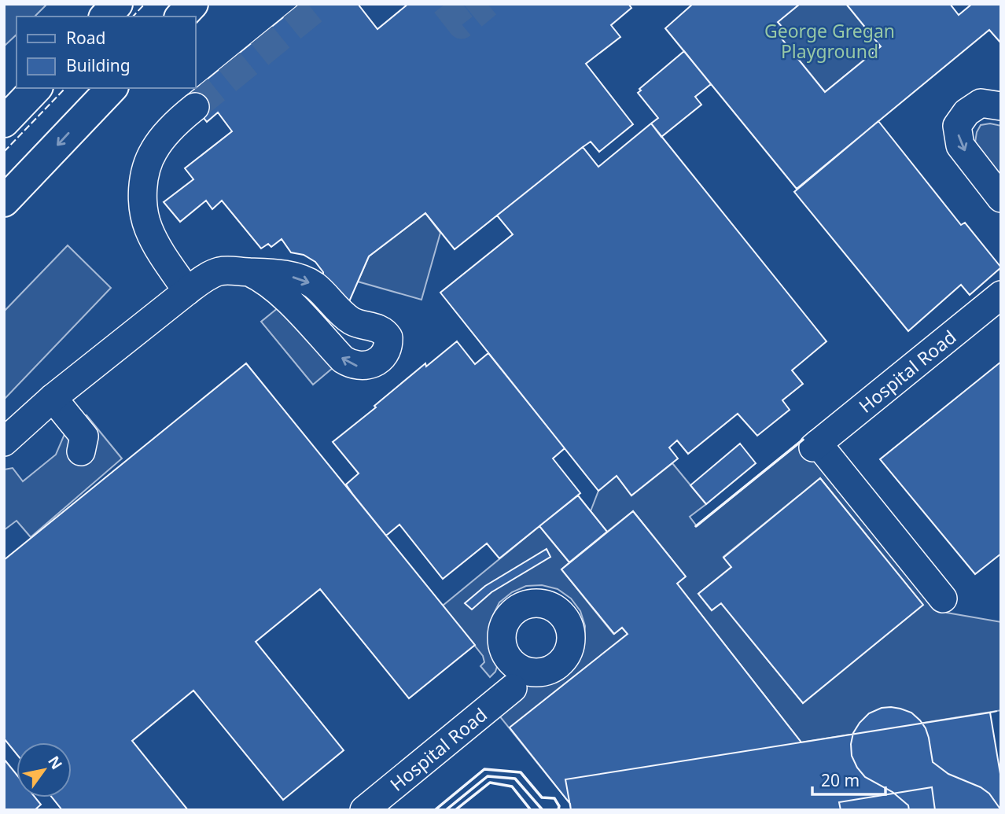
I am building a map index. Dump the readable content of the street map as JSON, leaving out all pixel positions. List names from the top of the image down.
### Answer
{
  "streets": {
    "street": ["Hospital Road"]
  },
  "parks": ["George Gregan Playground"],
  "legend": ["Road", "Building"],
  "scale_bar": "20 m",
  "north": "top right"
}
